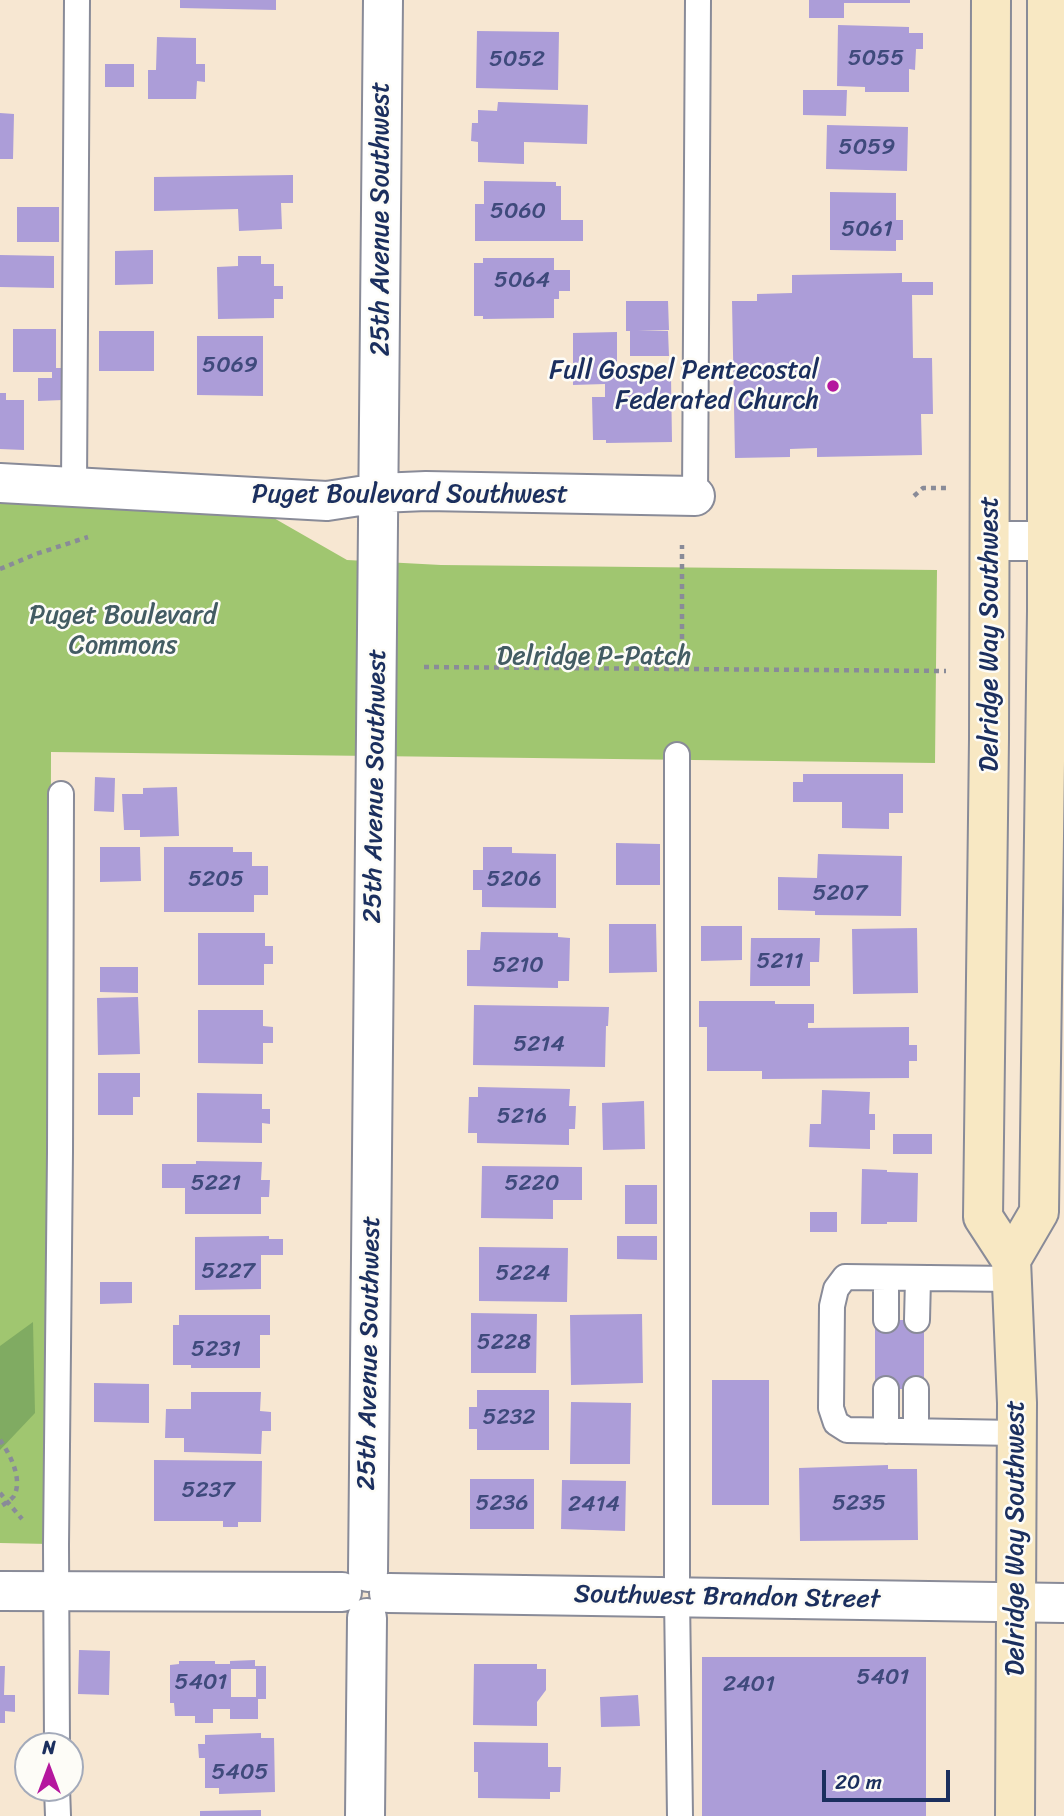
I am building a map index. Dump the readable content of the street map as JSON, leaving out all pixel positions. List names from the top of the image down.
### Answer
{
  "streets": {
    "main road": ["Delridge Way Southwest"],
    "street": ["25th Avenue Southwest", "Puget Boulevard Southwest", "Southwest Brandon Street"]
  },
  "crossings": [
    ["25th Avenue Southwest", "Puget Boulevard Southwest"],
    ["25th Avenue Southwest", "Southwest Brandon Street"],
    ["Delridge Way Southwest", "Southwest Brandon Street"]
  ],
  "parks": ["Puget Boulevard Commons", "Delridge P-Patch"],
  "places": ["Full Gospel Pentecostal Federated Church"],
  "house_numbers": [
    "5055",
    "5052",
    "5059",
    "5060",
    "5061",
    "5064",
    "5069",
    "5205",
    "5206",
    "5207",
    "5211",
    "5210",
    "5214",
    "5216",
    "5221",
    "5220",
    "5227",
    "5224",
    "5228",
    "5231",
    "5232",
    "5237",
    "5236",
    "5235",
    "2414",
    "5401",
    "5401",
    "2401",
    "5405"
  ],
  "scale_bar": "20 m",
  "north": "top"
}
